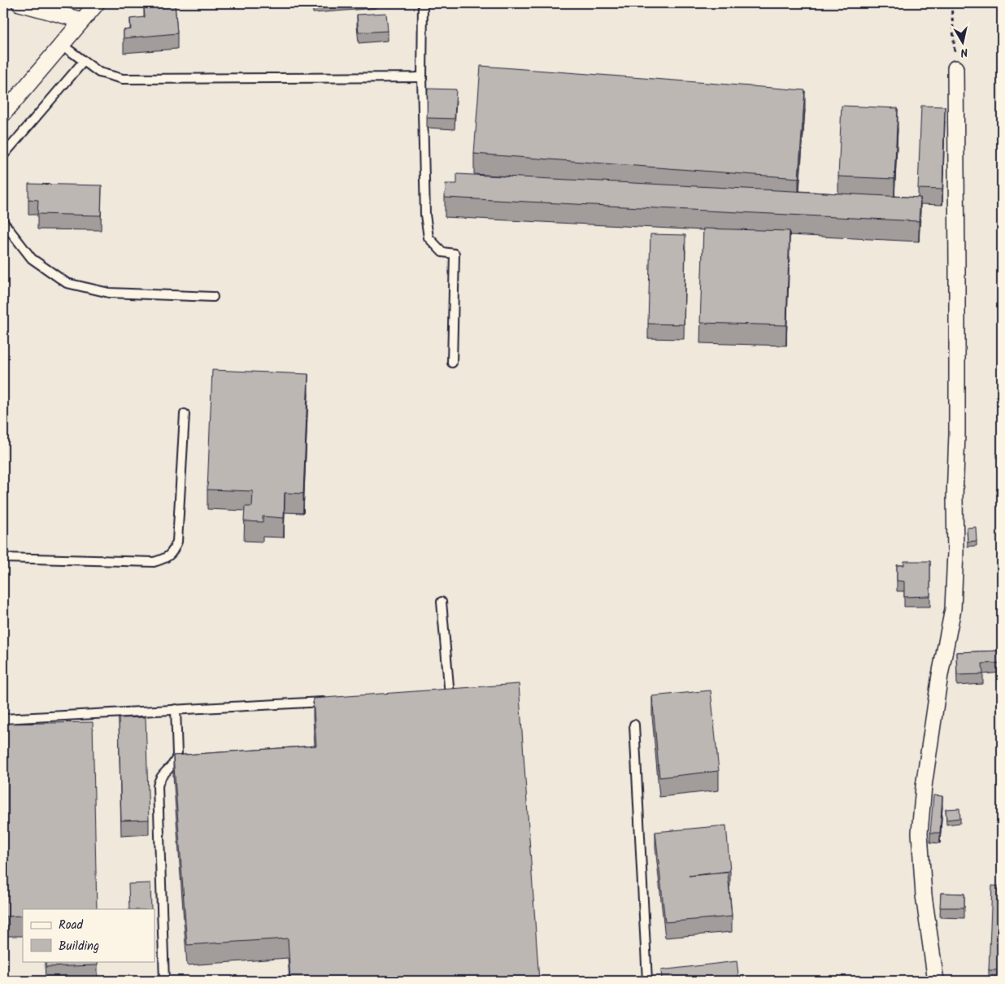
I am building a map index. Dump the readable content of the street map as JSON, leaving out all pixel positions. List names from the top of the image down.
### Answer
{
  "legend": ["Road", "Building"],
  "north": "bottom"
}
